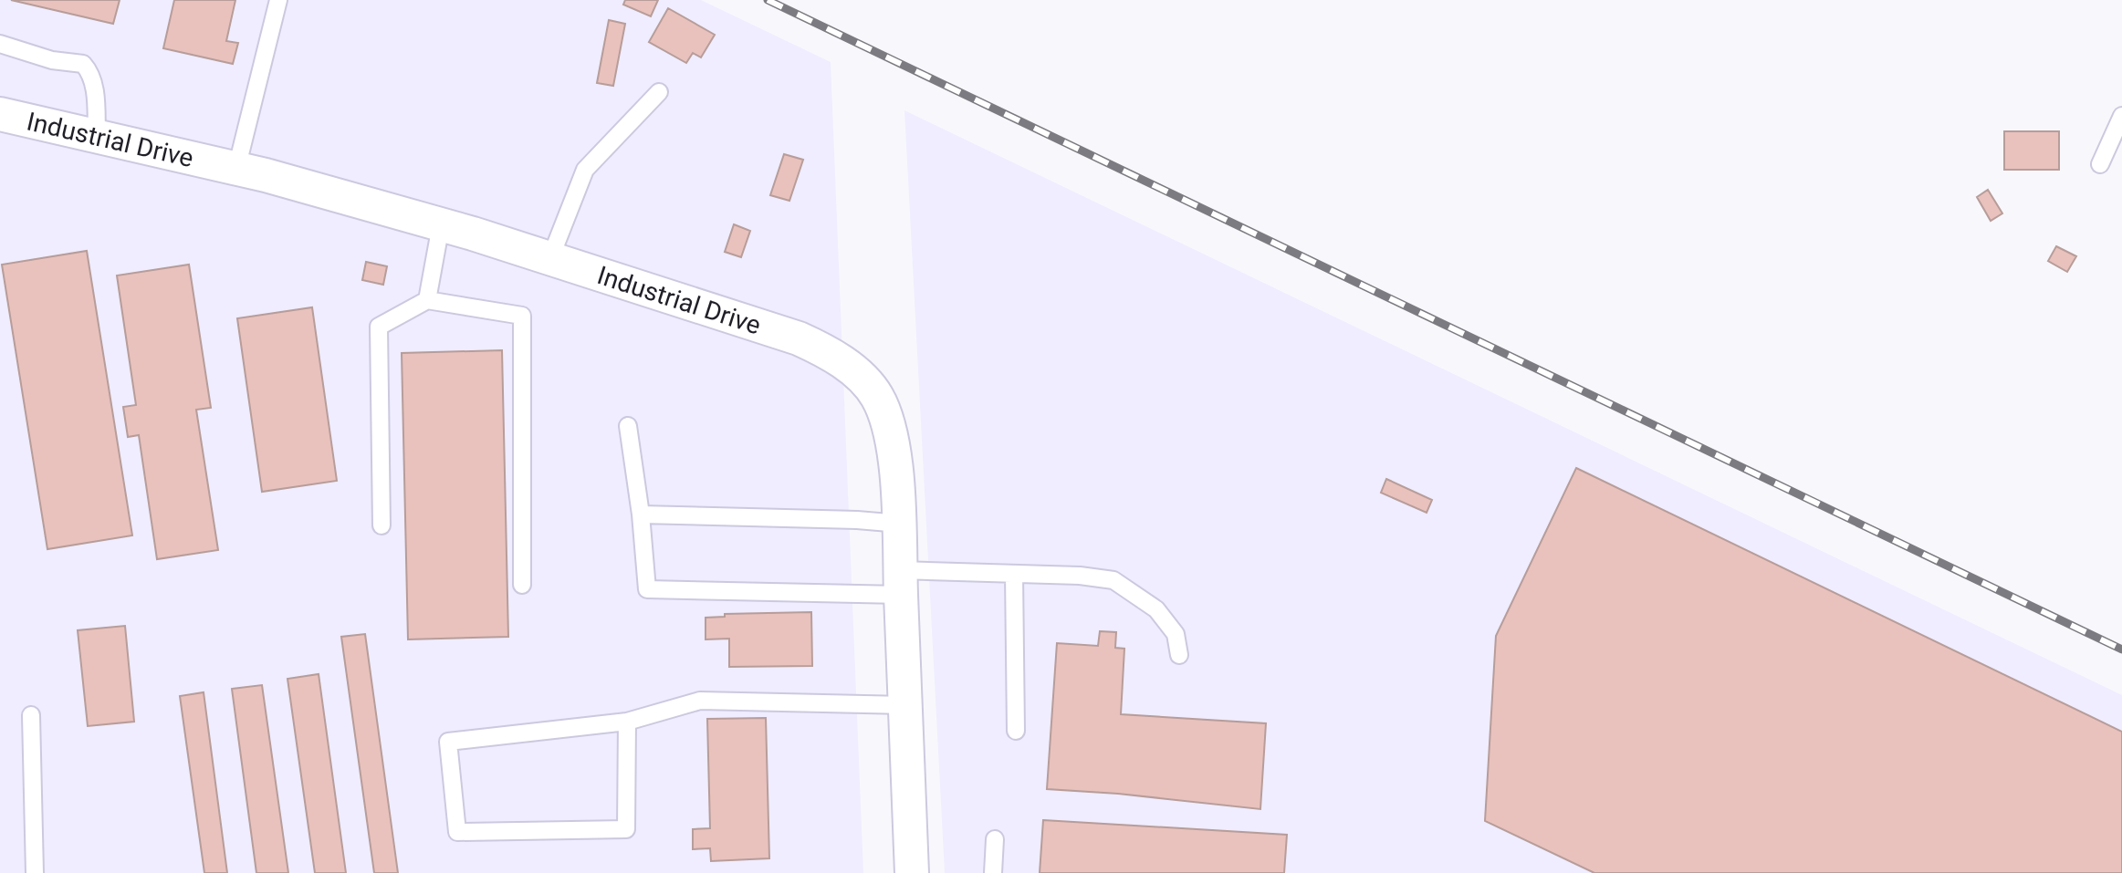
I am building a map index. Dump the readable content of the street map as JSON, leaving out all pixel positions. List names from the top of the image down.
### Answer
{
  "streets": {
    "street": ["Industrial Drive"]
  }
}
